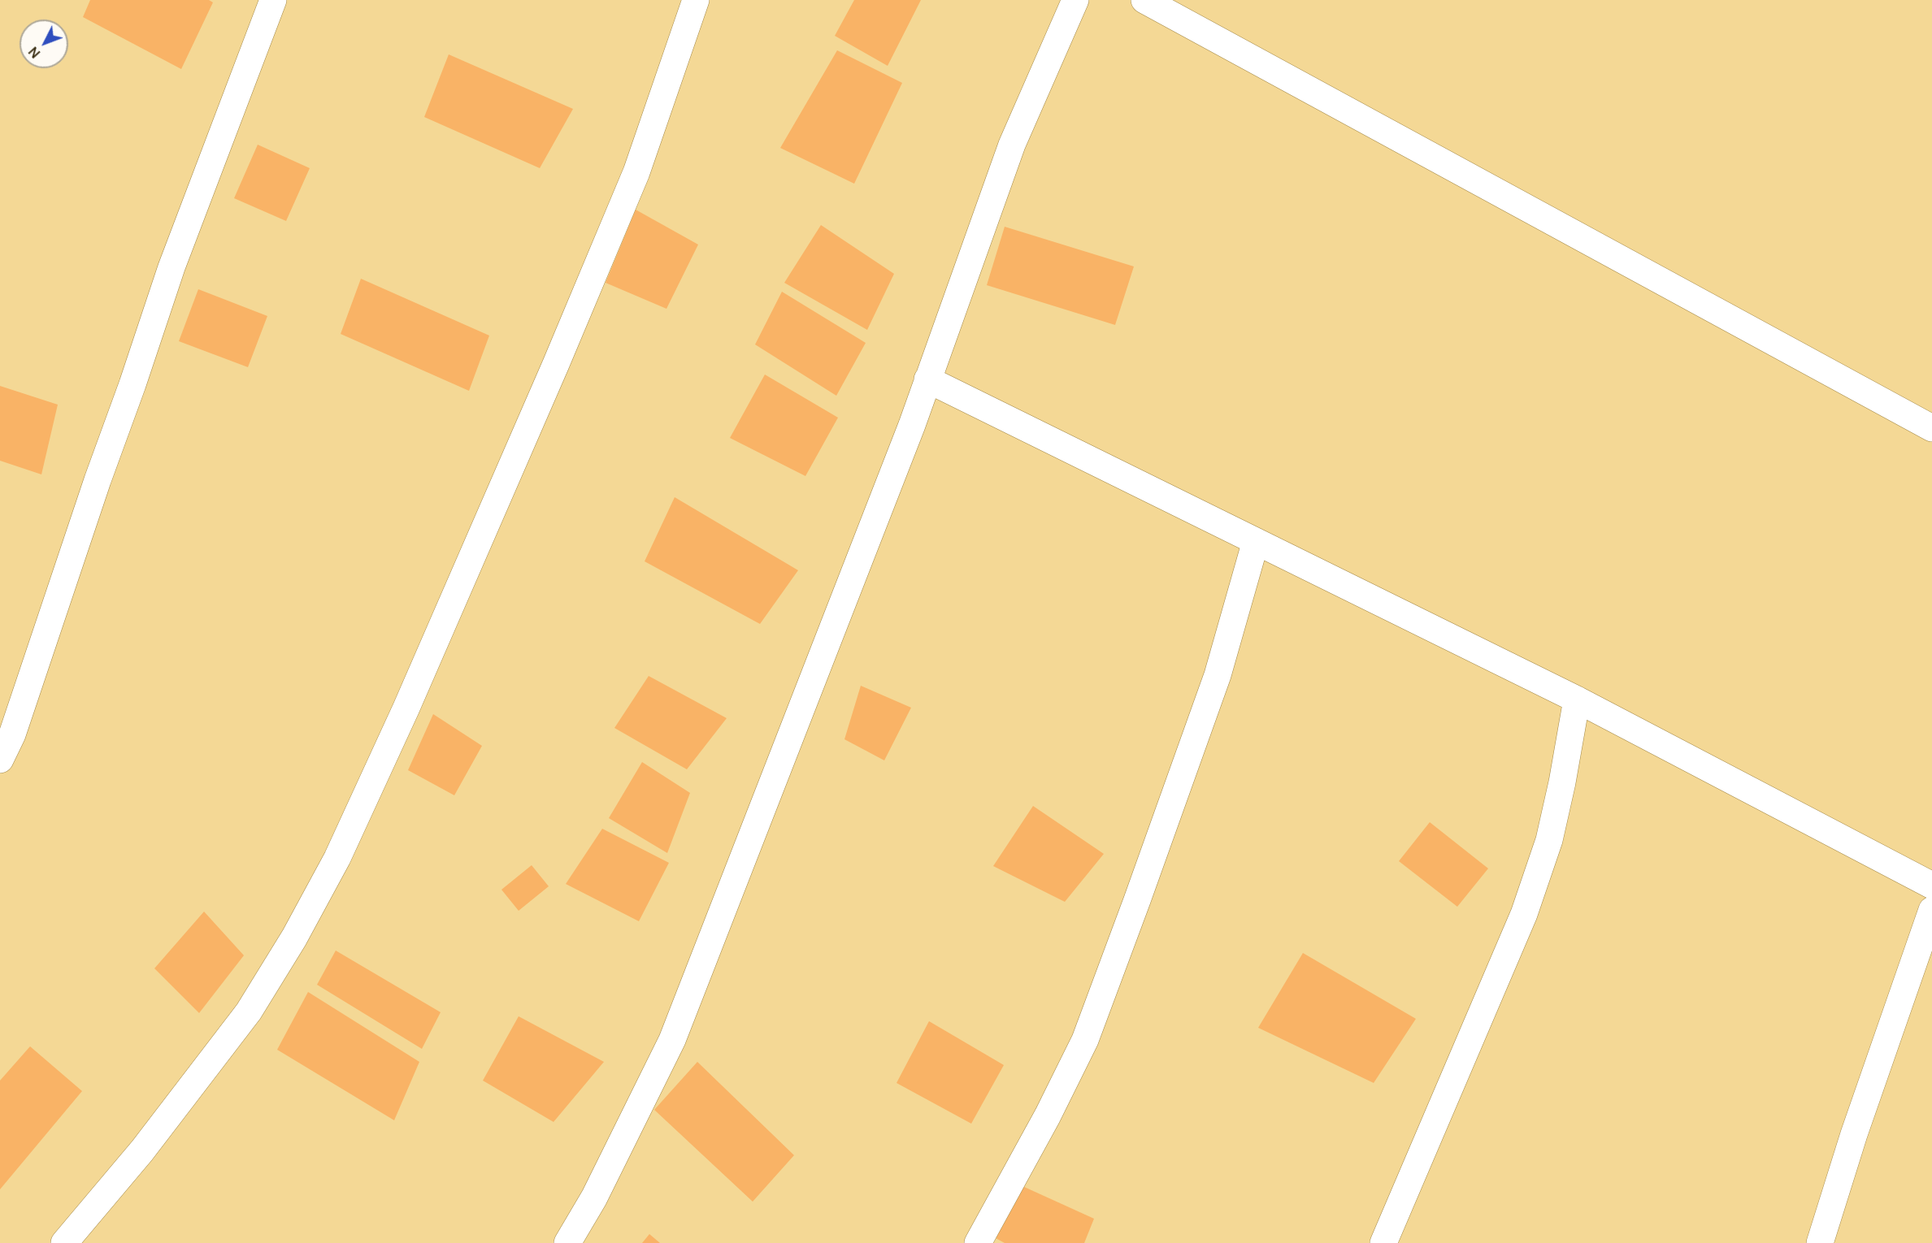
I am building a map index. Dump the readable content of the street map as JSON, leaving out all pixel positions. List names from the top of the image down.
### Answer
{
  "north": "bottom left"
}
